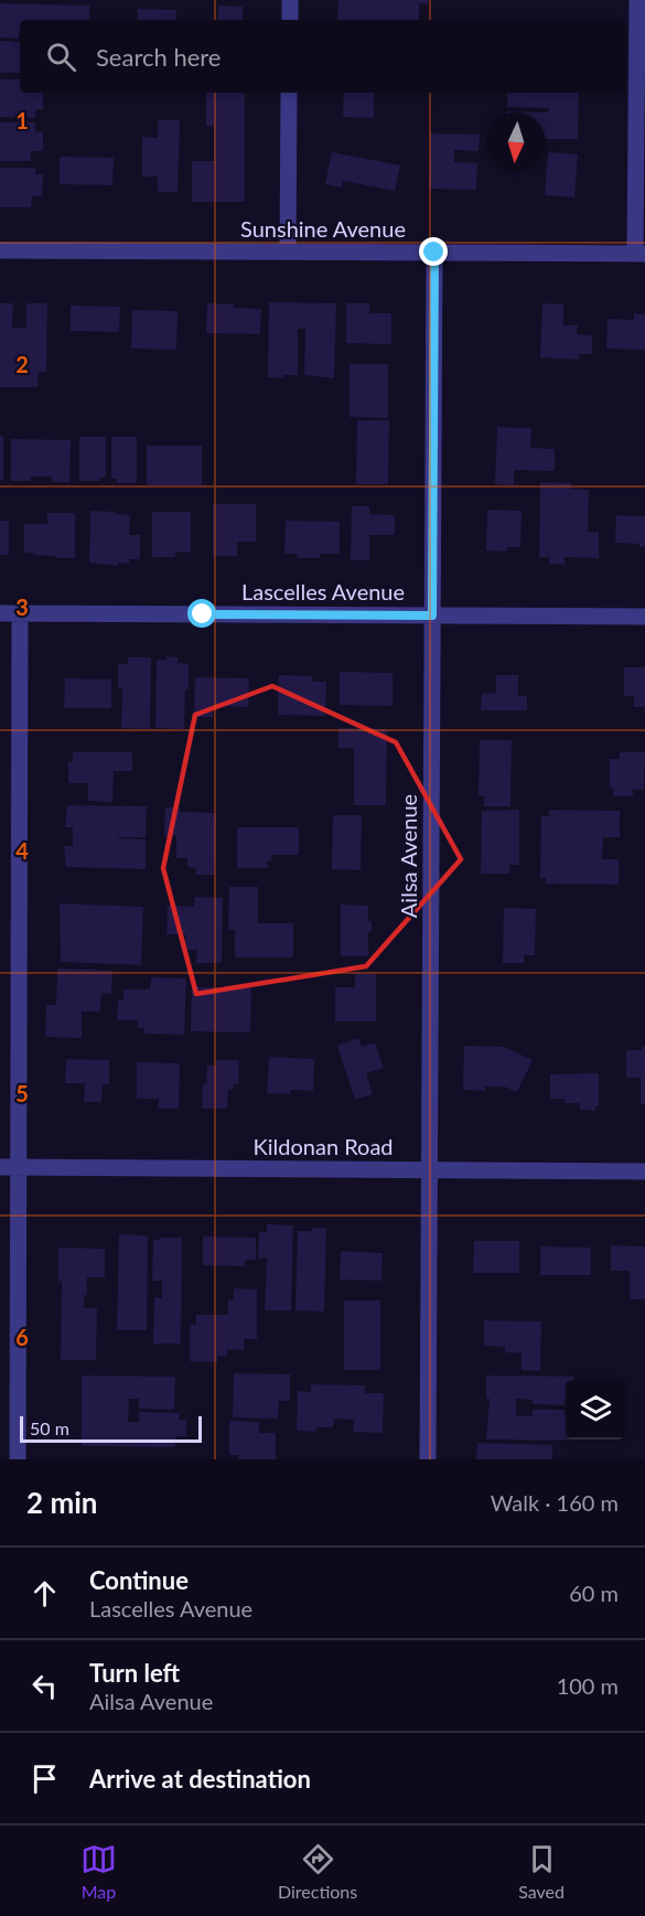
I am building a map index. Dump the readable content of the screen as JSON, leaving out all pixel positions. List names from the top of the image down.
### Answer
{
  "streets": {
    "street": [
      "Sunshine Avenue",
      "Lascelles Avenue",
      "Ailsa Avenue",
      "Kildonan Road"
    ]
  },
  "crossings": [
    ["Sunshine Avenue", "Ailsa Avenue"],
    ["Lascelles Avenue", "Ailsa Avenue"],
    ["Ailsa Avenue", "Kildonan Road"]
  ],
  "scale_bar": "50 m",
  "north": "bottom",
  "page": {
    "search": "Search here",
    "scale": "50 m",
    "heading": ["2 min", "Walk · 160 m"],
    "list": [
      ["Continue", "Lascelles Avenue", "60 m"],
      ["Turn left", "Ailsa Avenue", "100 m"],
      "Arrive at destination"
    ],
    "nav": ["Map", "Directions", "Saved"]
  },
  "grid": {
    "rows": [
      "1",
      "2",
      "3",
      "4",
      "5",
      "6"
    ]
  }
}
